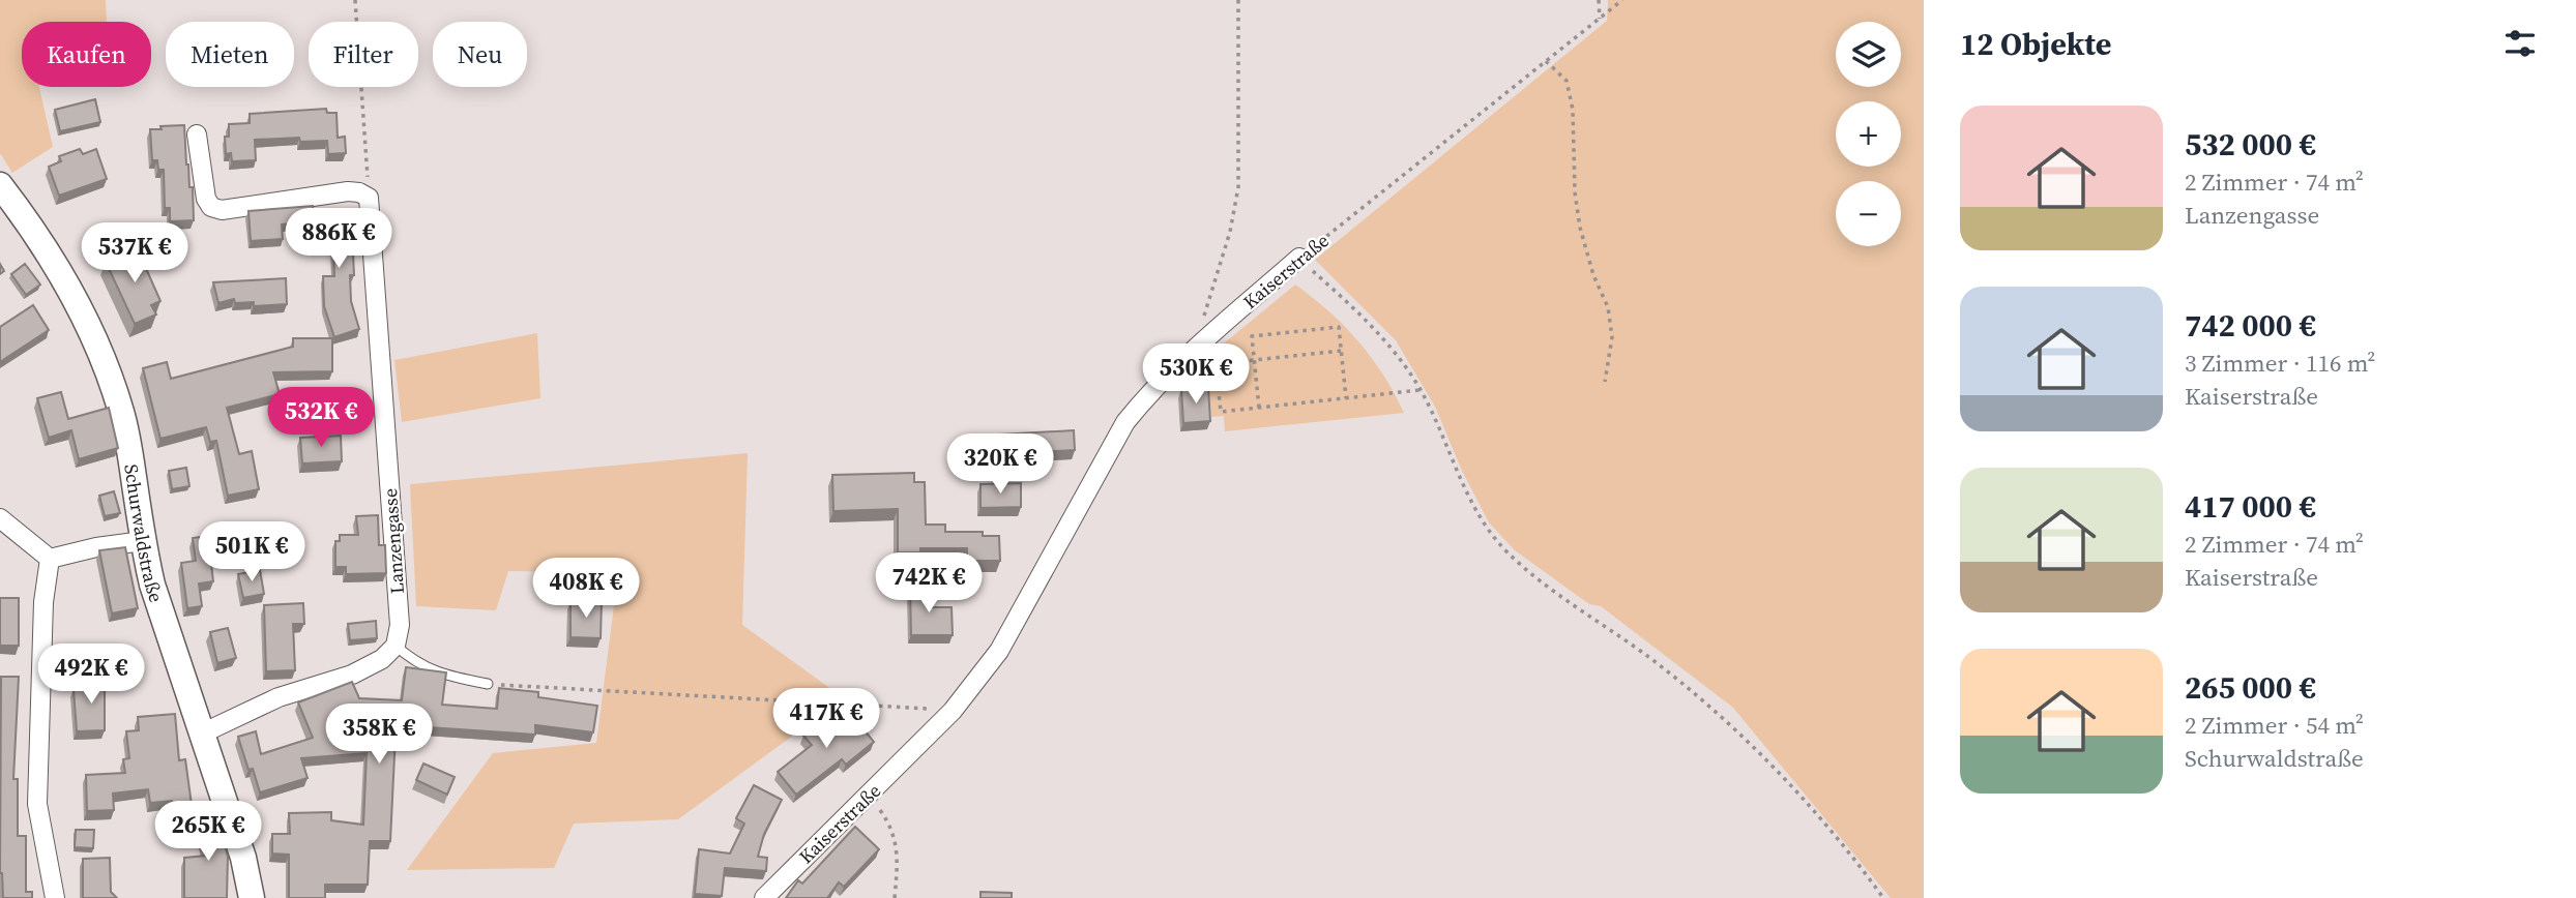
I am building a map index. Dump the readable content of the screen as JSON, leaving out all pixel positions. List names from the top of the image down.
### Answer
{
  "streets": {
    "main road": ["Schurwaldstraße"],
    "street": ["Kaiserstraße", "Lanzengasse"]
  },
  "page": {
    "heading": "12 Objekte",
    "map_buttons": ["+", "−"],
    "chip": [
      "Kaufen",
      "Mieten",
      "Filter",
      "Neu"
    ],
    "list": [
      {
        "name": "532 000 €",
        "note": "2 Zimmer · 74 m² · Lanzengasse"
      },
      {
        "name": "742 000 €",
        "note": "3 Zimmer · 116 m² · Kaiserstraße"
      },
      {
        "name": "417 000 €",
        "note": "2 Zimmer · 74 m² · Kaiserstraße"
      },
      {
        "name": "265 000 €",
        "note": "2 Zimmer · 54 m² · Schurwaldstraße"
      }
    ],
    "price": [
      "886K €",
      "537K €",
      "530K €",
      "532K €",
      "320K €",
      "501K €",
      "742K €",
      "408K €",
      "492K €",
      "417K €",
      "358K €",
      "265K €"
    ]
  }
}
